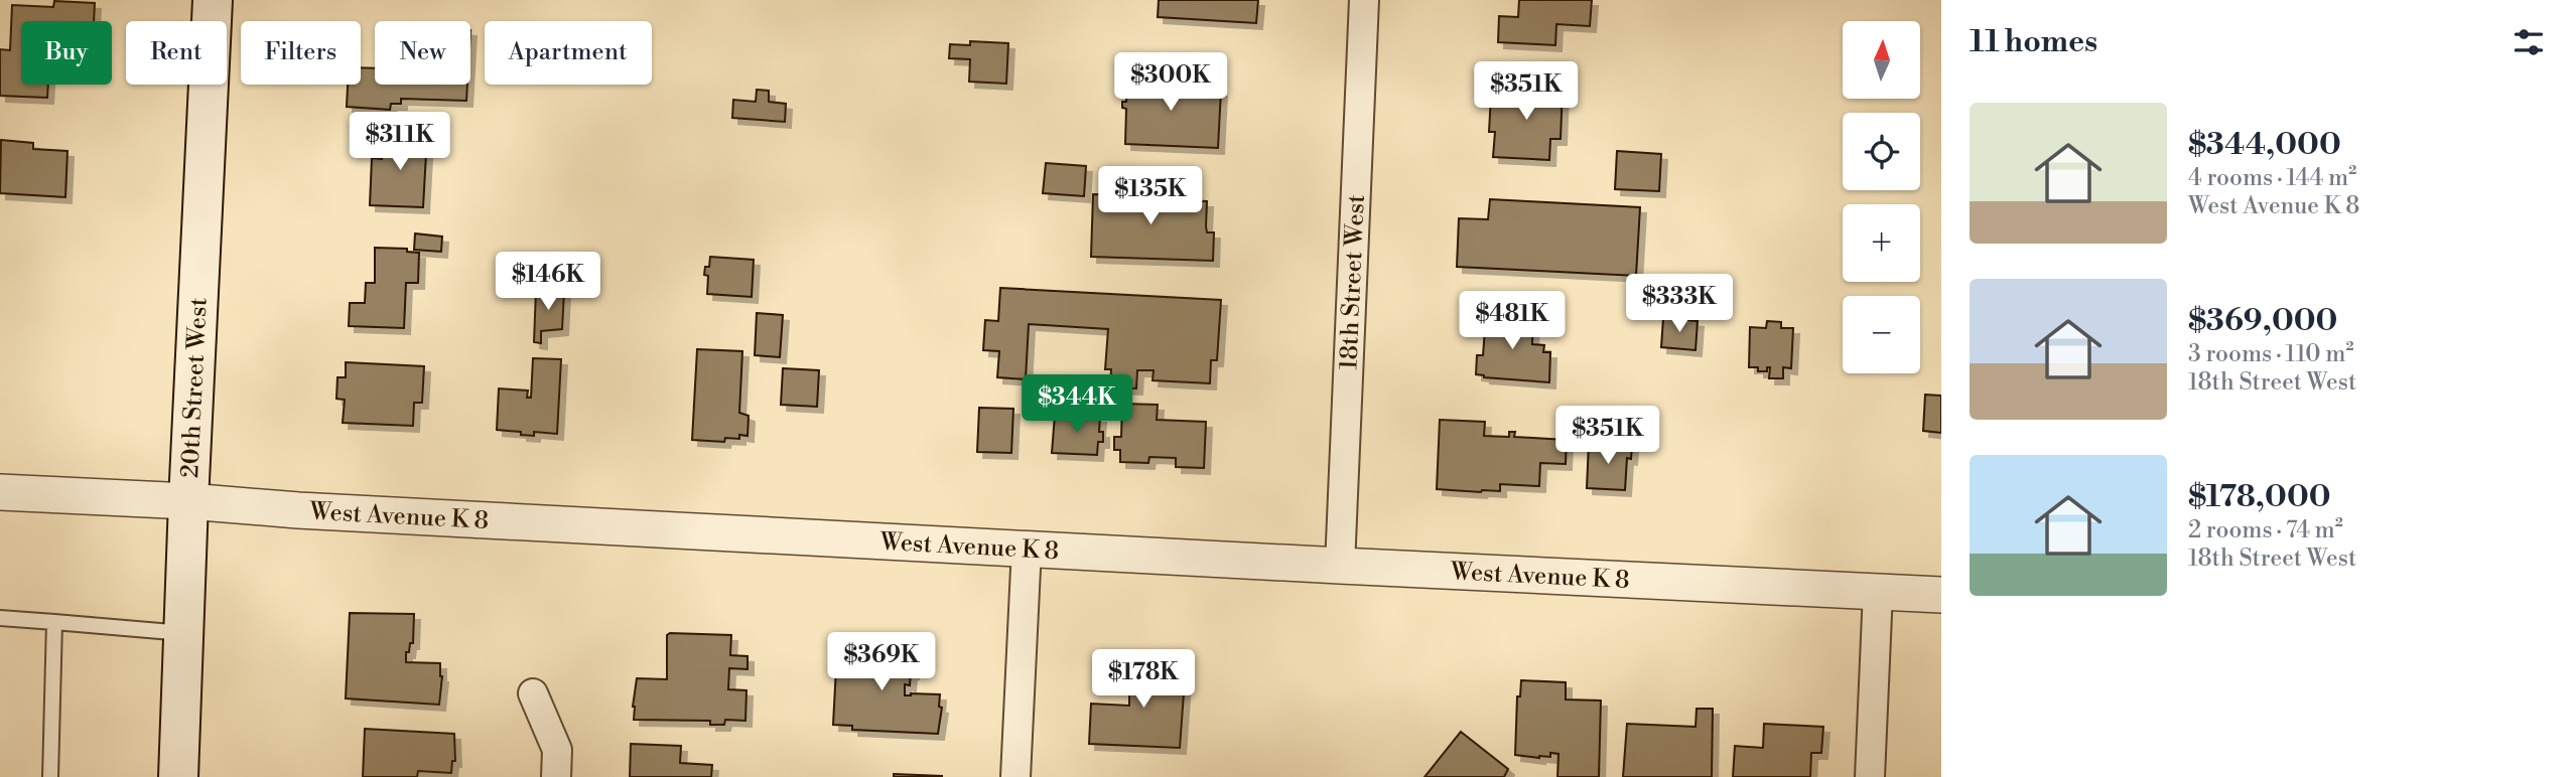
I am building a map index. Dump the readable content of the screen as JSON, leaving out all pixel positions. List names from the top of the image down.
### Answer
{
  "streets": {
    "main road": ["20th Street West"],
    "street": ["18th Street West", "West Avenue K 8"]
  },
  "crossings": [
    ["18th Street West", "West Avenue K 8"],
    ["20th Street West", "West Avenue K 8"]
  ],
  "north": "top",
  "page": {
    "heading": "11 homes",
    "map_buttons": ["+", "−"],
    "chip": [
      "Buy",
      "Rent",
      "Filters",
      "New",
      "Apartment"
    ],
    "price": [
      "$300K",
      "$351K",
      "$311K",
      "$135K",
      "$146K",
      "$333K",
      "$481K",
      "$344K",
      "$351K",
      "$369K",
      "$178K"
    ],
    "list": [
      {
        "name": "$344,000",
        "note": "4 rooms · 144 m² · West Avenue K 8"
      },
      {
        "name": "$369,000",
        "note": "3 rooms · 110 m² · 18th Street West"
      },
      {
        "name": "$178,000",
        "note": "2 rooms · 74 m² · 18th Street West"
      }
    ]
  }
}
